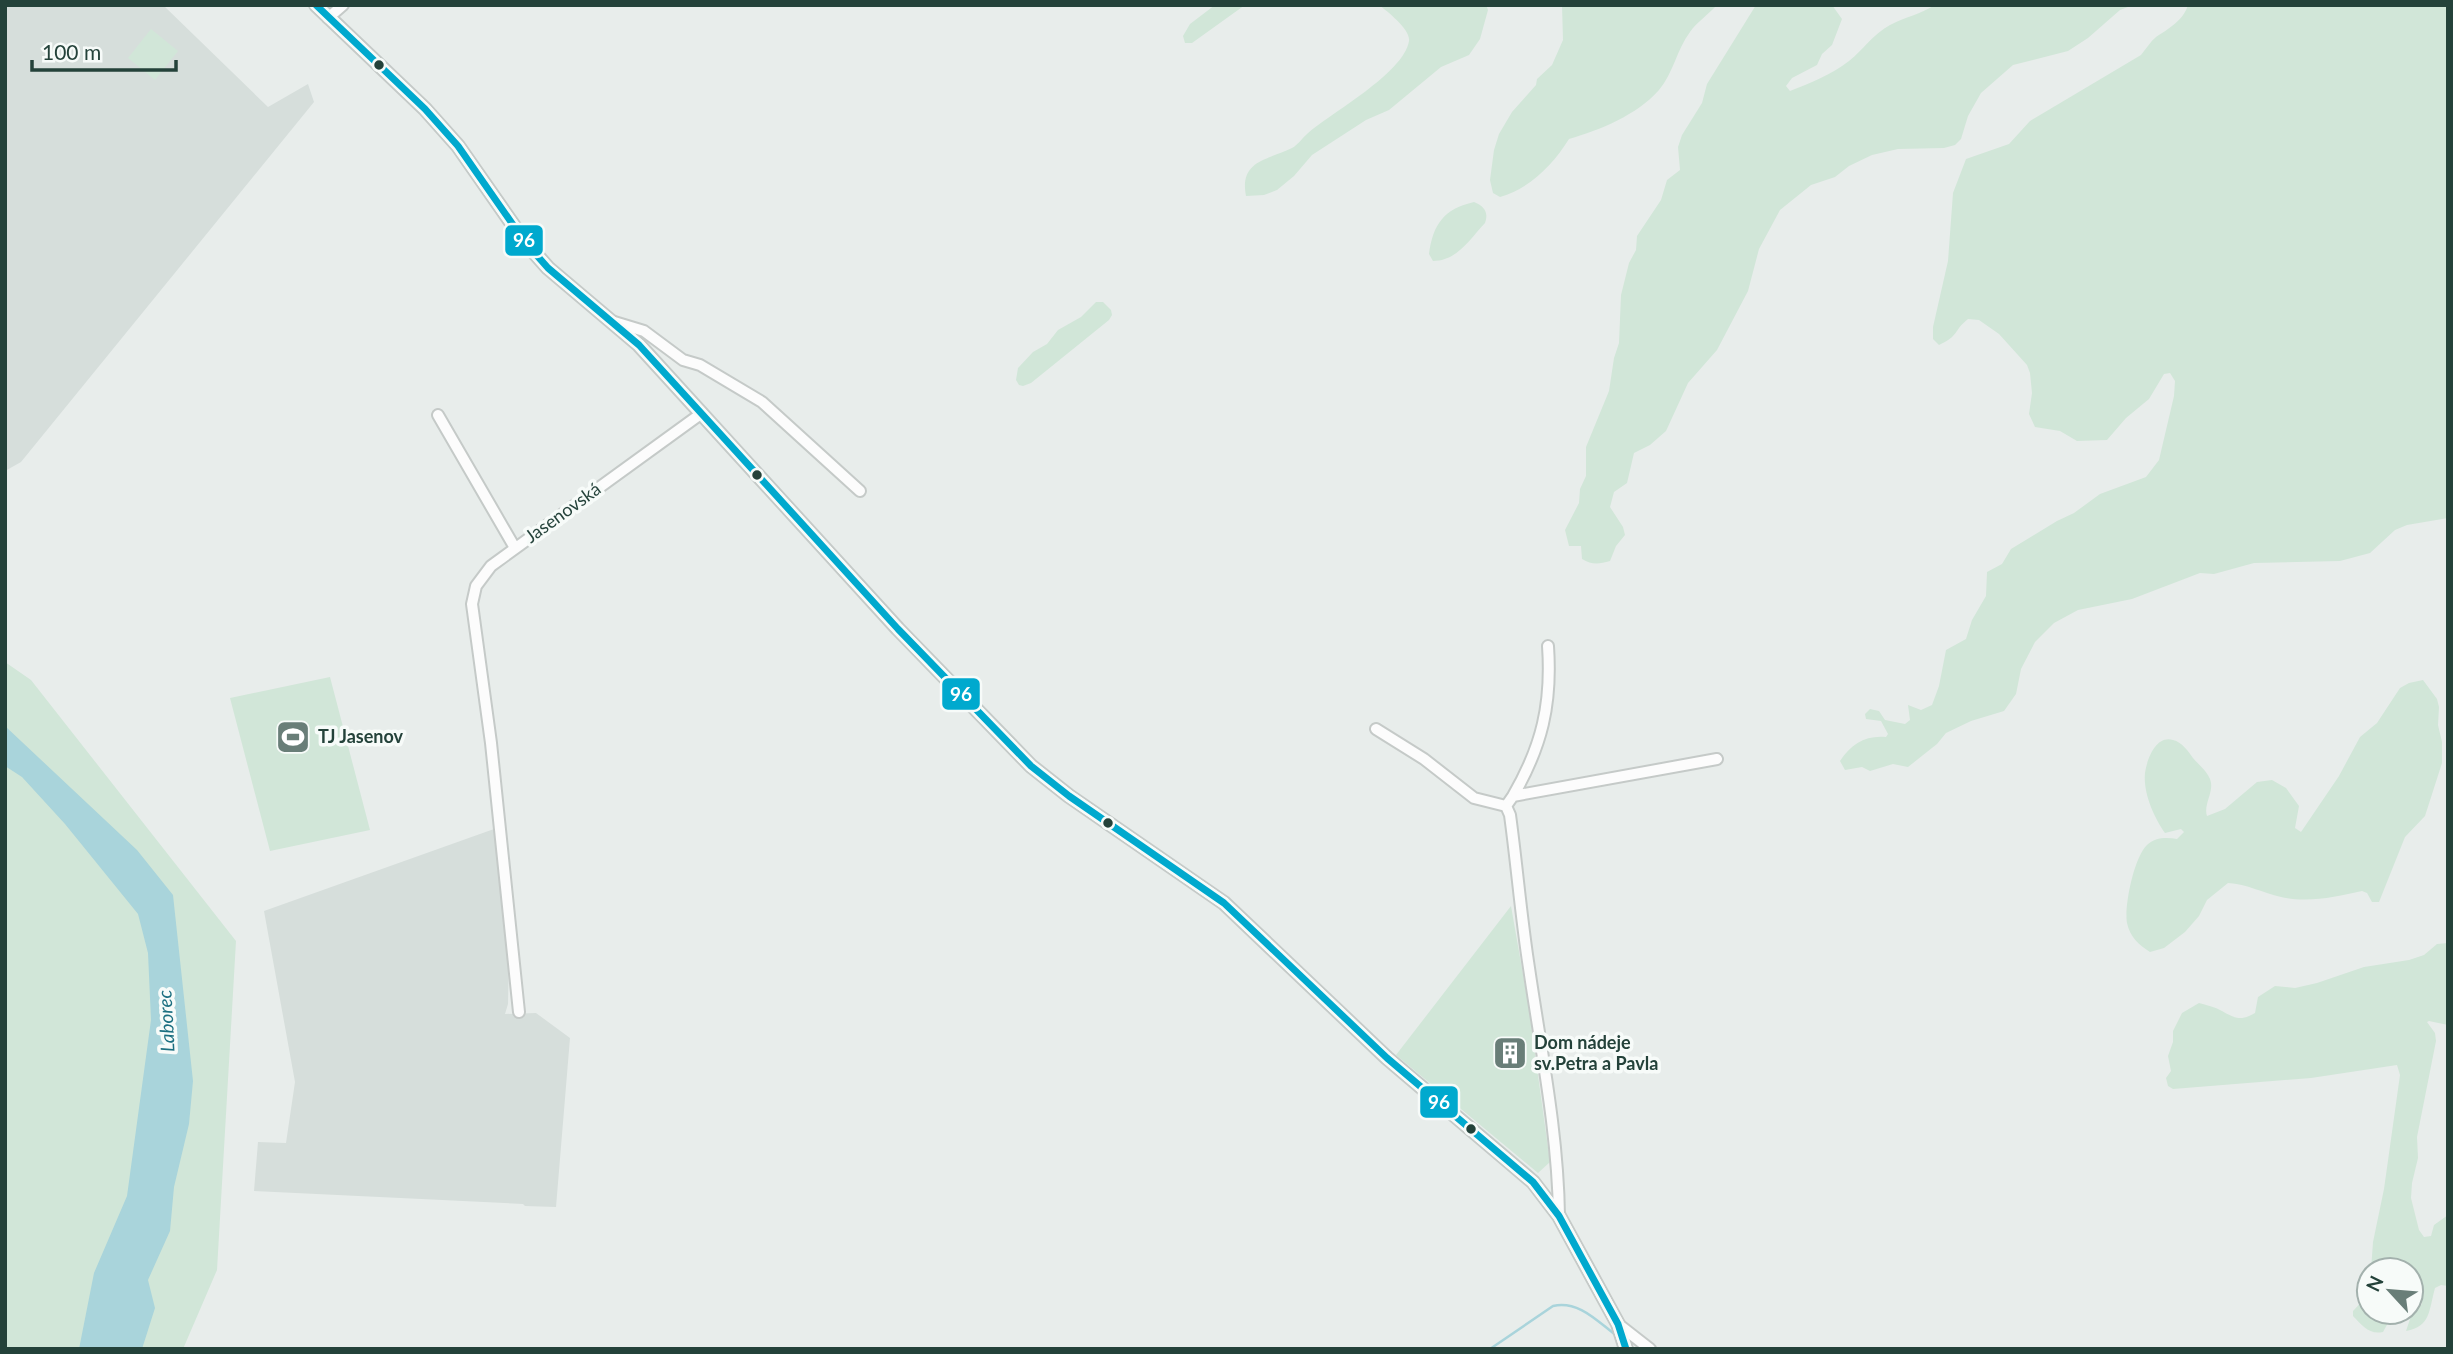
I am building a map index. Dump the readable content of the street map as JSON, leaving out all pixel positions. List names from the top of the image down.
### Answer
{
  "streets": {
    "street": ["Jasenovská"]
  },
  "water": ["Laborec"],
  "places": {
    "sports": ["TJ Jasenov"],
    "building": ["Dom nádeje sv.Petra a Pavla"]
  },
  "lines": ["transit line 96"],
  "scale_bar": "100 m",
  "north": "top left"
}
